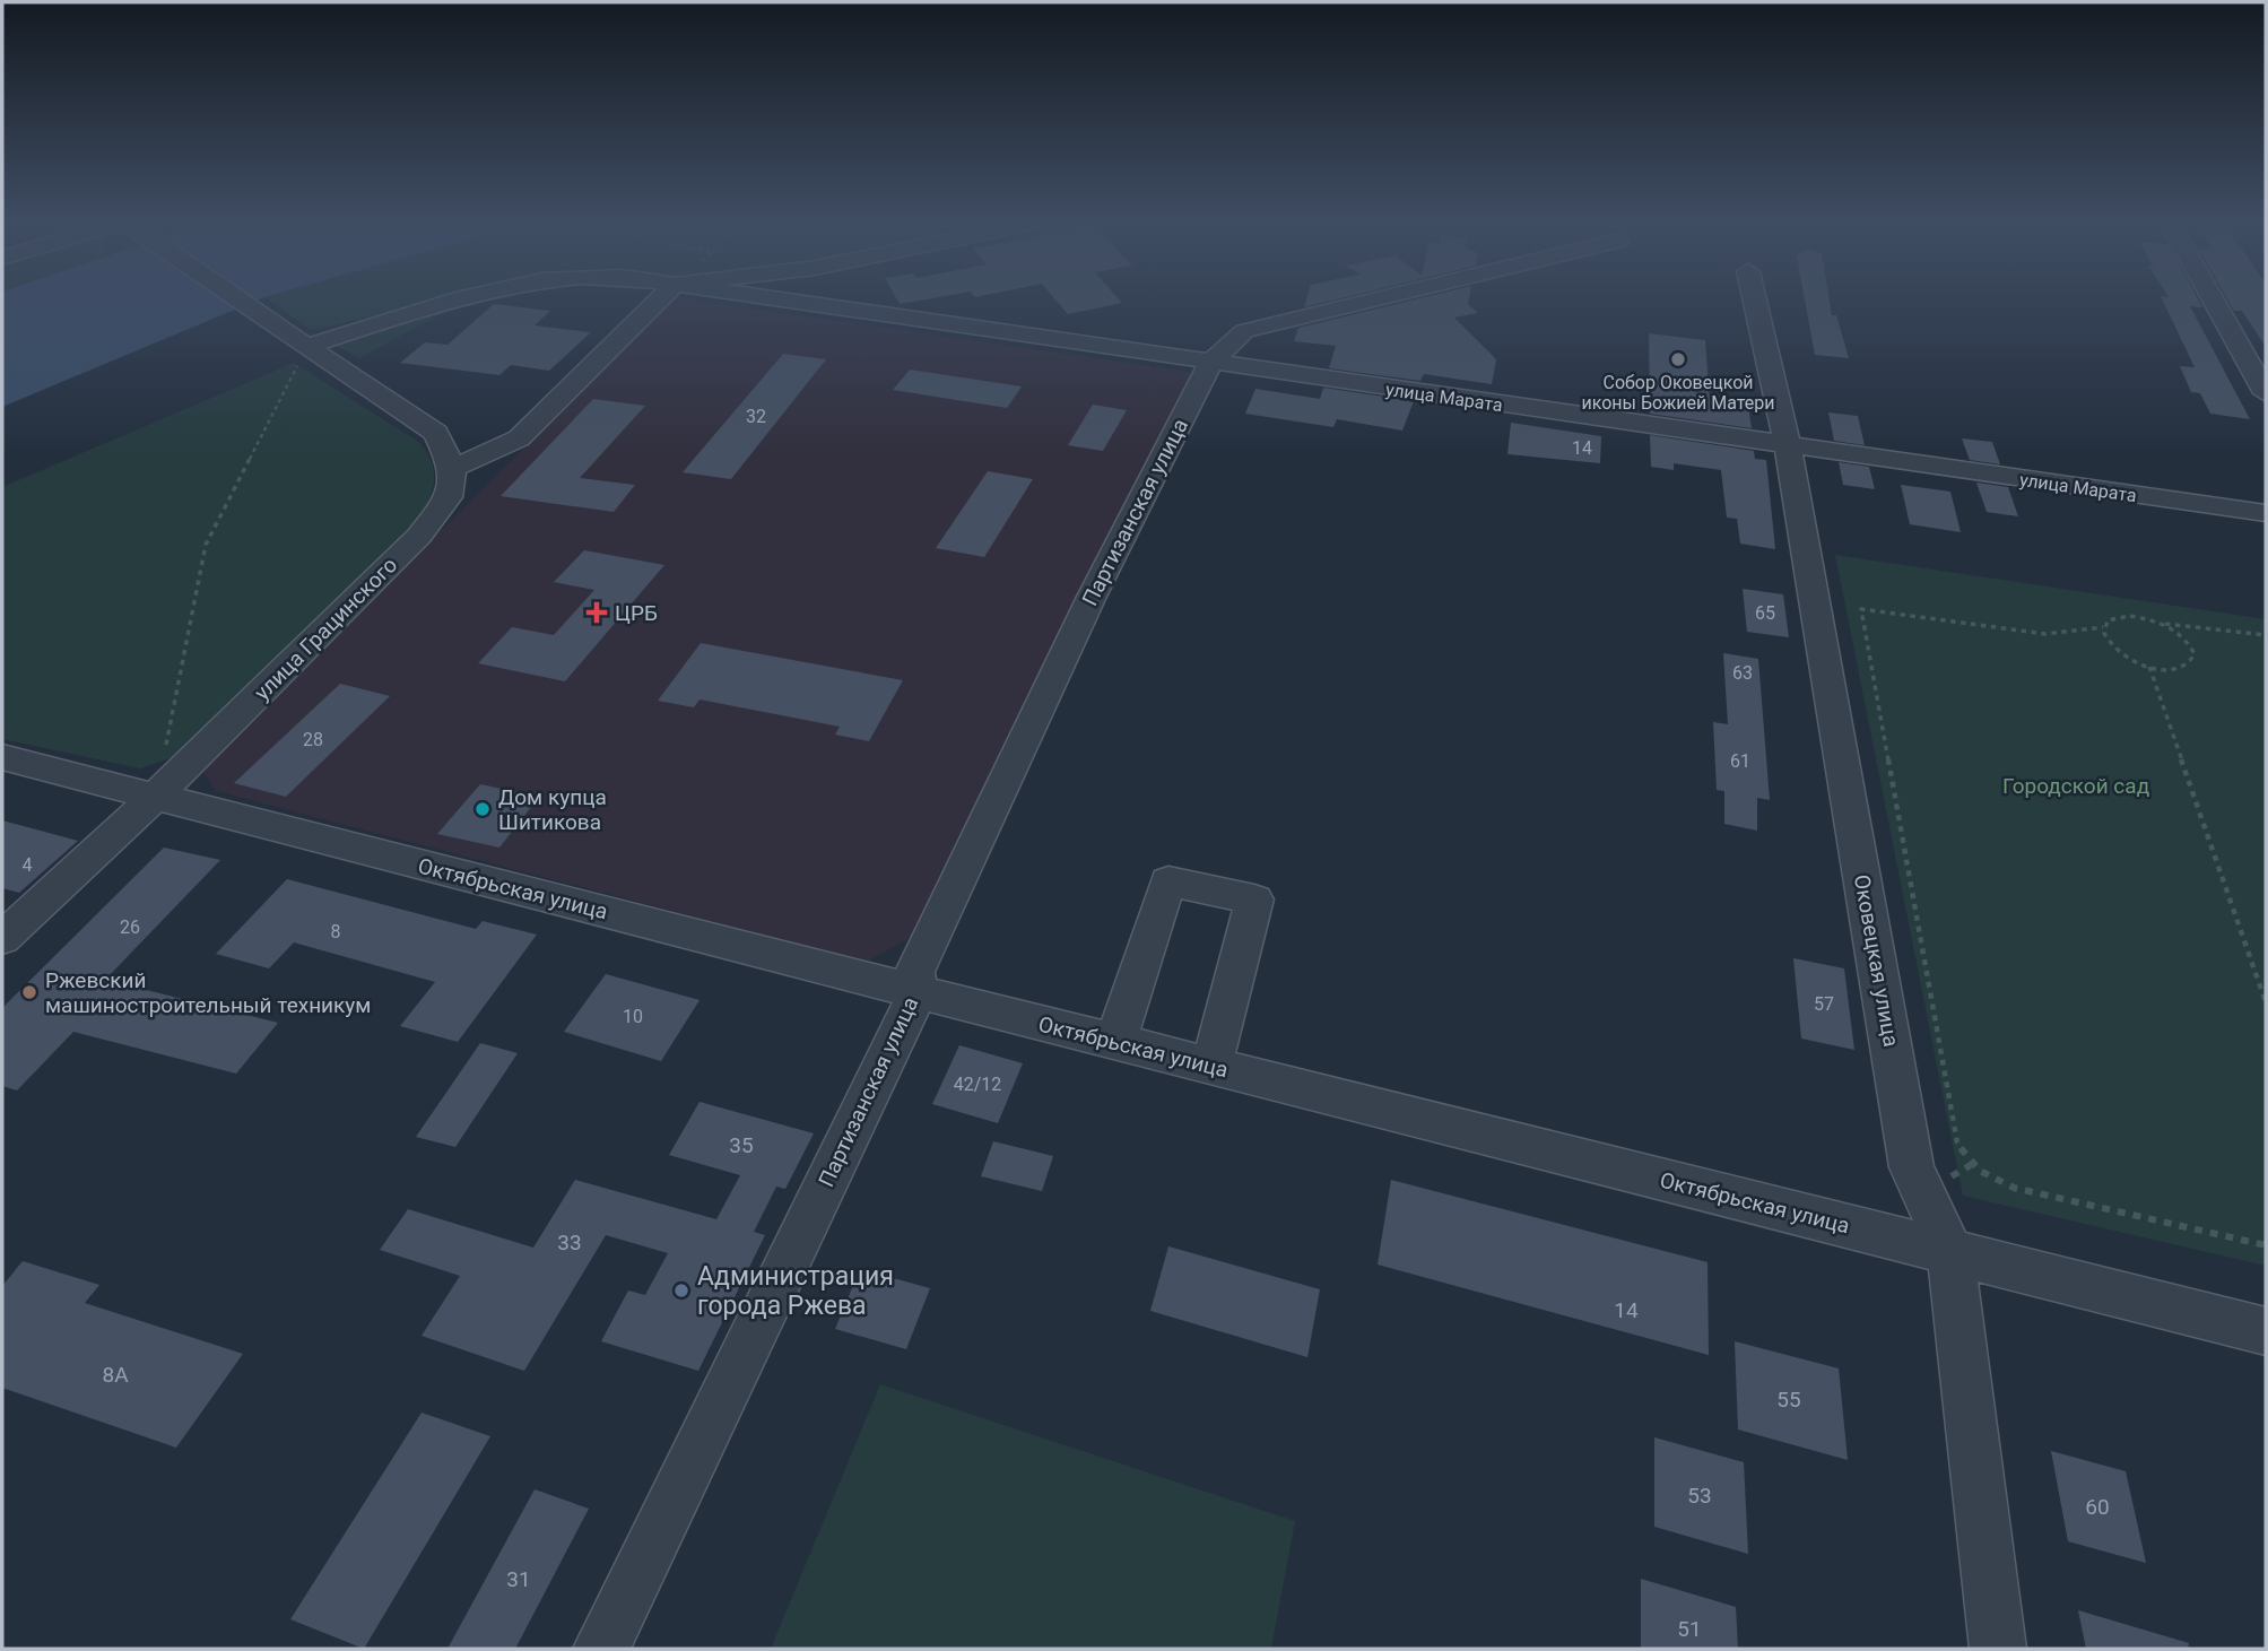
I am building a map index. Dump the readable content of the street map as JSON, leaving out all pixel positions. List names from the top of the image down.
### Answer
{
  "streets": {
    "street": [
      "улица Марата",
      "Партизанская улица",
      "улица Грацинского",
      "Октябрьская улица",
      "Оковецкая улица"
    ]
  },
  "crossings": [
    ["улица Марата", "Партизанская улица"],
    ["улица Марата", "Оковецкая улица"],
    ["Партизанская улица", "Октябрьская улица"],
    ["улица Грацинского", "Октябрьская улица"],
    ["Октябрьская улица", "Оковецкая улица"]
  ],
  "parks": ["Городской сад"],
  "places": {
    "other": [
      "Собор Оковецкой иконы Божией Матери",
      "Дом купца Шитикова",
      "Ржевский машиностроительный техникум",
      "Администрация города Ржева"
    ],
    "health": ["ЦРБ"]
  },
  "house_numbers": [
    "32",
    "14",
    "65",
    "63",
    "28",
    "61",
    "4",
    "26",
    "8",
    "57",
    "10",
    "42/12",
    "35",
    "33",
    "14",
    "8А",
    "55",
    "53",
    "60",
    "31",
    "51"
  ]
}
